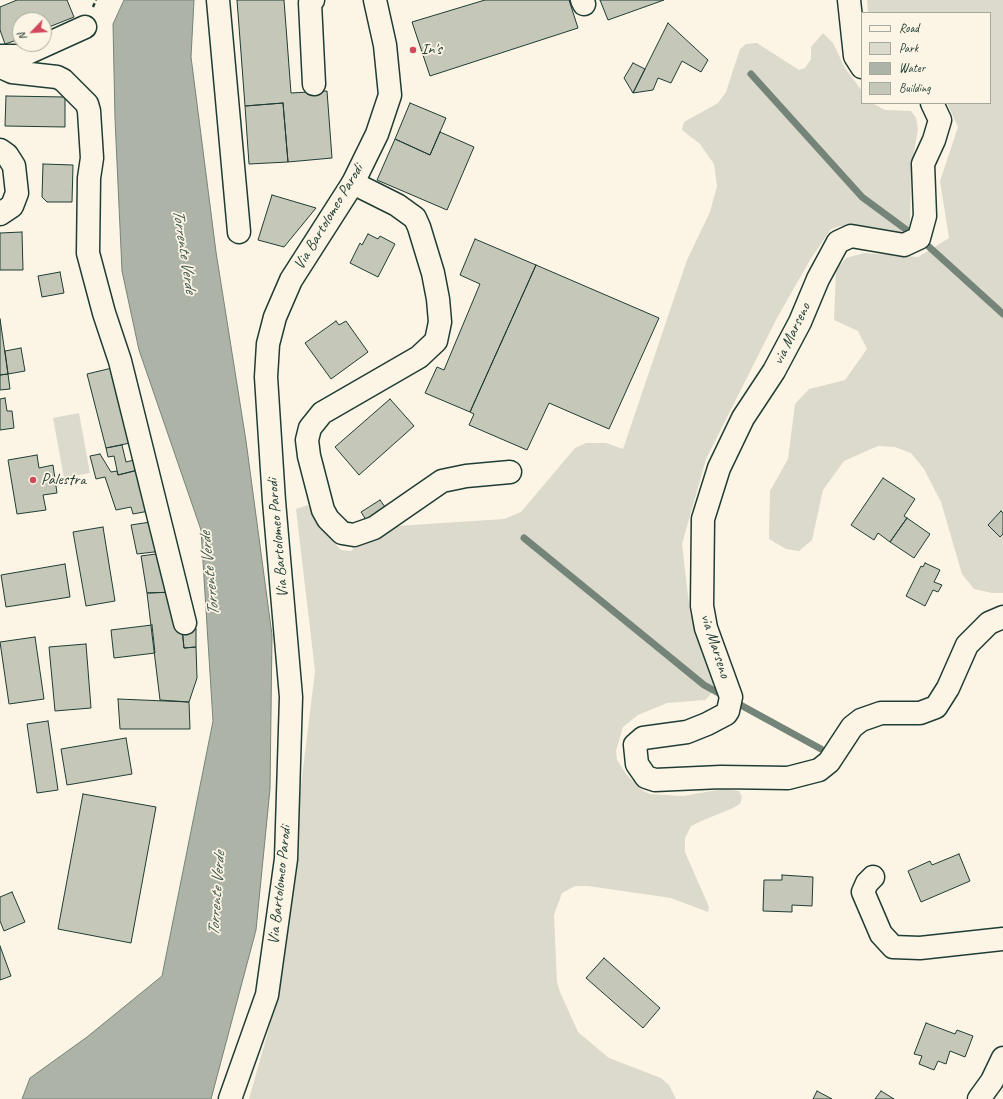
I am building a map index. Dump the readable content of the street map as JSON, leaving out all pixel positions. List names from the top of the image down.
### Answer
{
  "streets": {
    "street": ["Via Bartolomeo Parodi", "via Marseno"]
  },
  "water": ["Torrente Verde"],
  "places": ["In's", "Palestra"],
  "legend": [
    "Road",
    "Park",
    "Water",
    "Building"
  ],
  "north": "bottom left"
}
